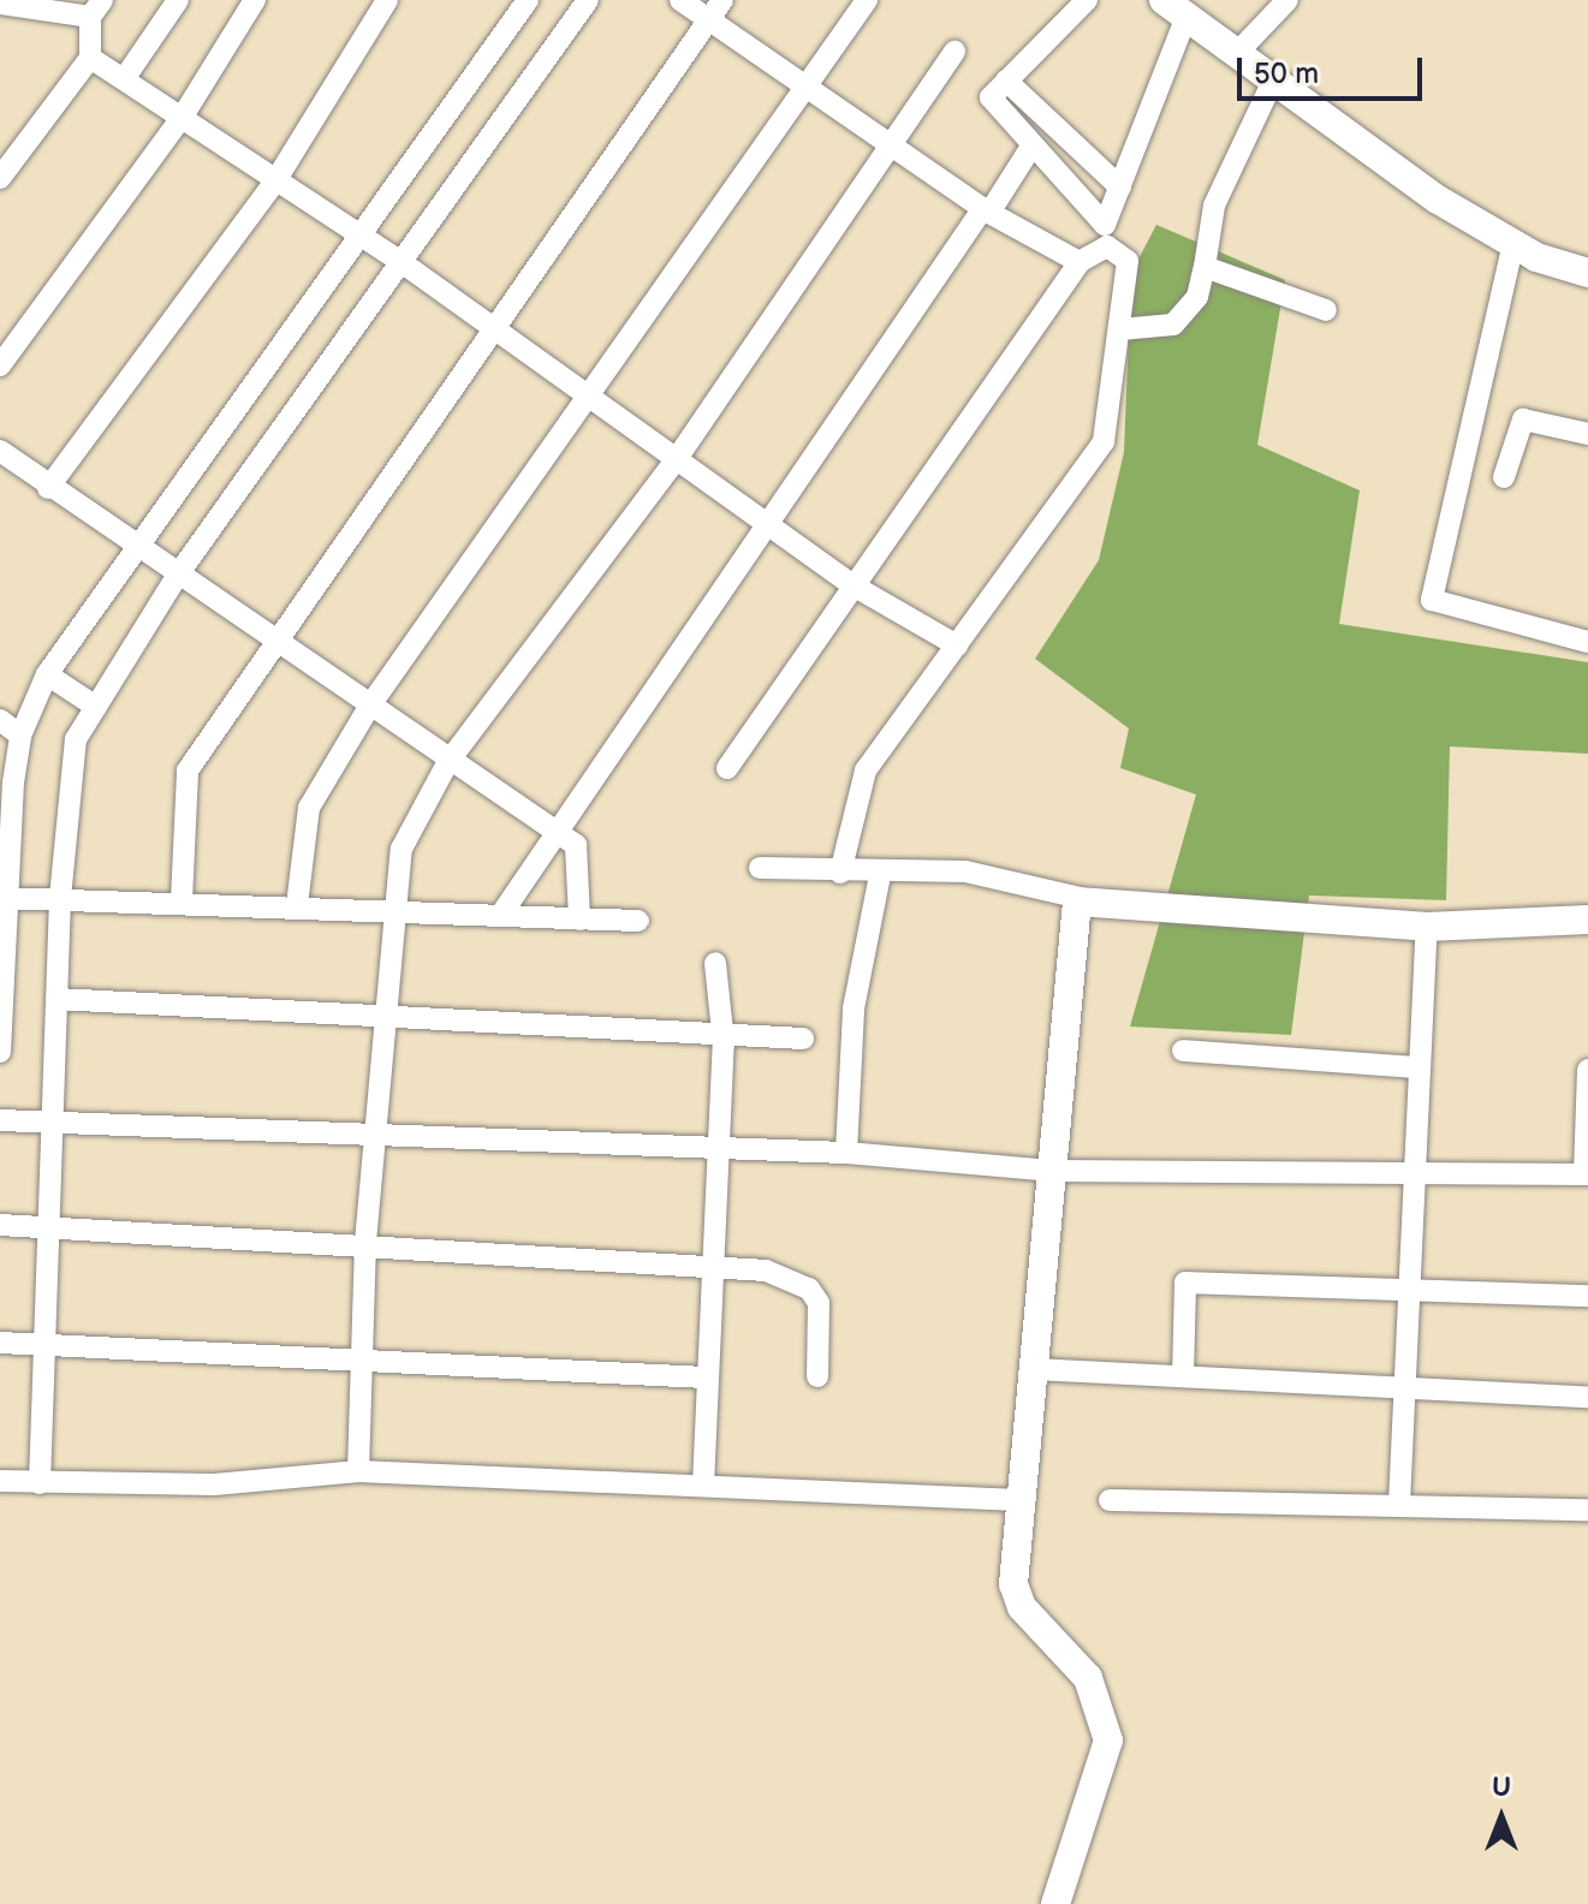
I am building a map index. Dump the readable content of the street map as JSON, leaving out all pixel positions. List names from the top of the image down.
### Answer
{
  "scale_bar": "50 m",
  "north": "top"
}
